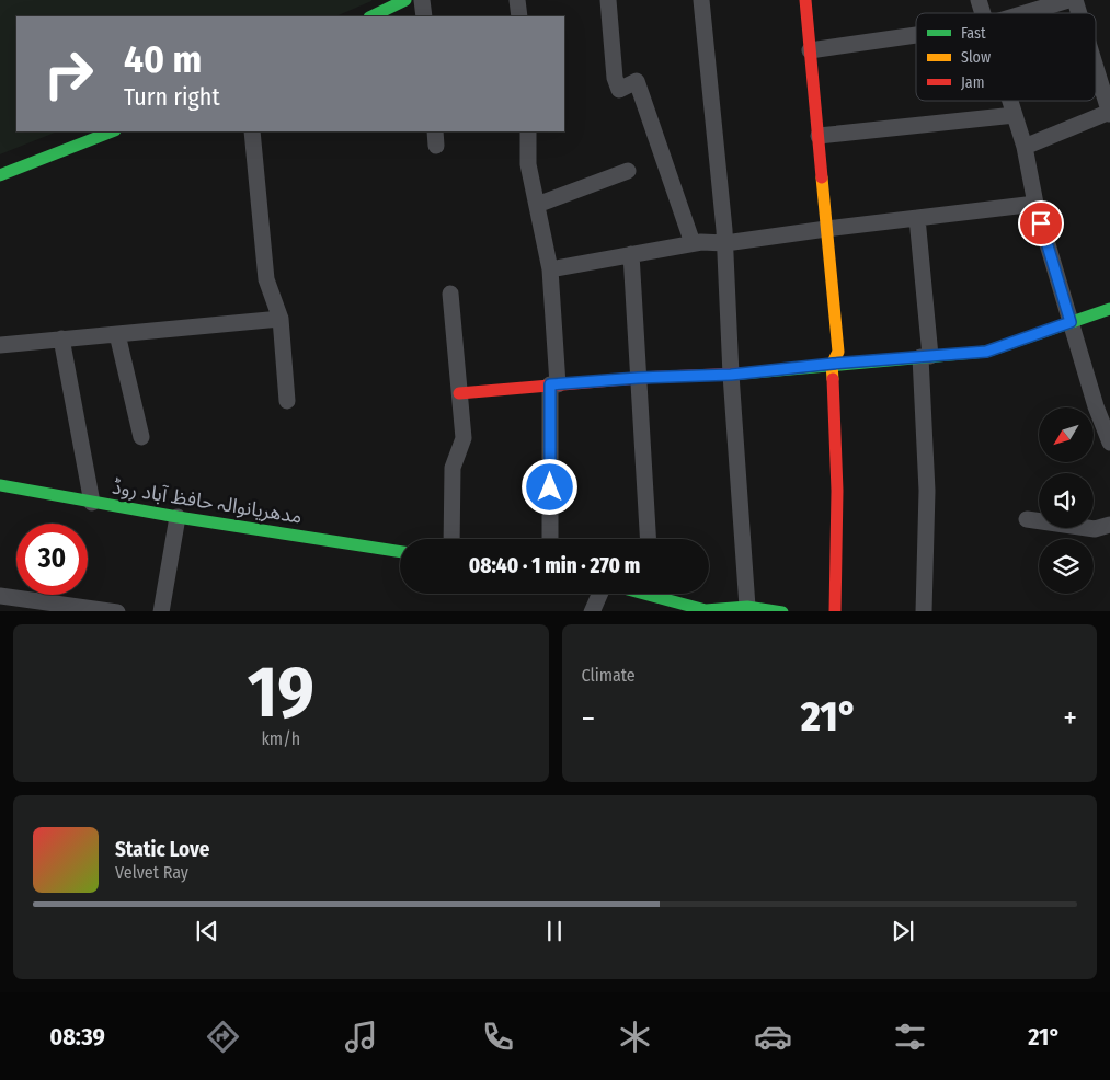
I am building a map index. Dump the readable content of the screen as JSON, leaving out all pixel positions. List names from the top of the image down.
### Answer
{
  "streets": {
    "street": ["مدھریانوالہ حافظ آباد روڈ"]
  },
  "legend": ["Fast", "Slow", "Jam"],
  "north": "bottom left",
  "page": {
    "turn": ["40 m", "Turn right"],
    "limit": "30",
    "trip": "08:40 · 1 min · 270 m",
    "tile": [
      ["19", "km/h"],
      "Climate"
    ],
    "heat": ["−", "21°", "+"],
    "song": ["Static Love", "Velvet Ray"],
    "tabs": ["08:39", "21°"]
  }
}
